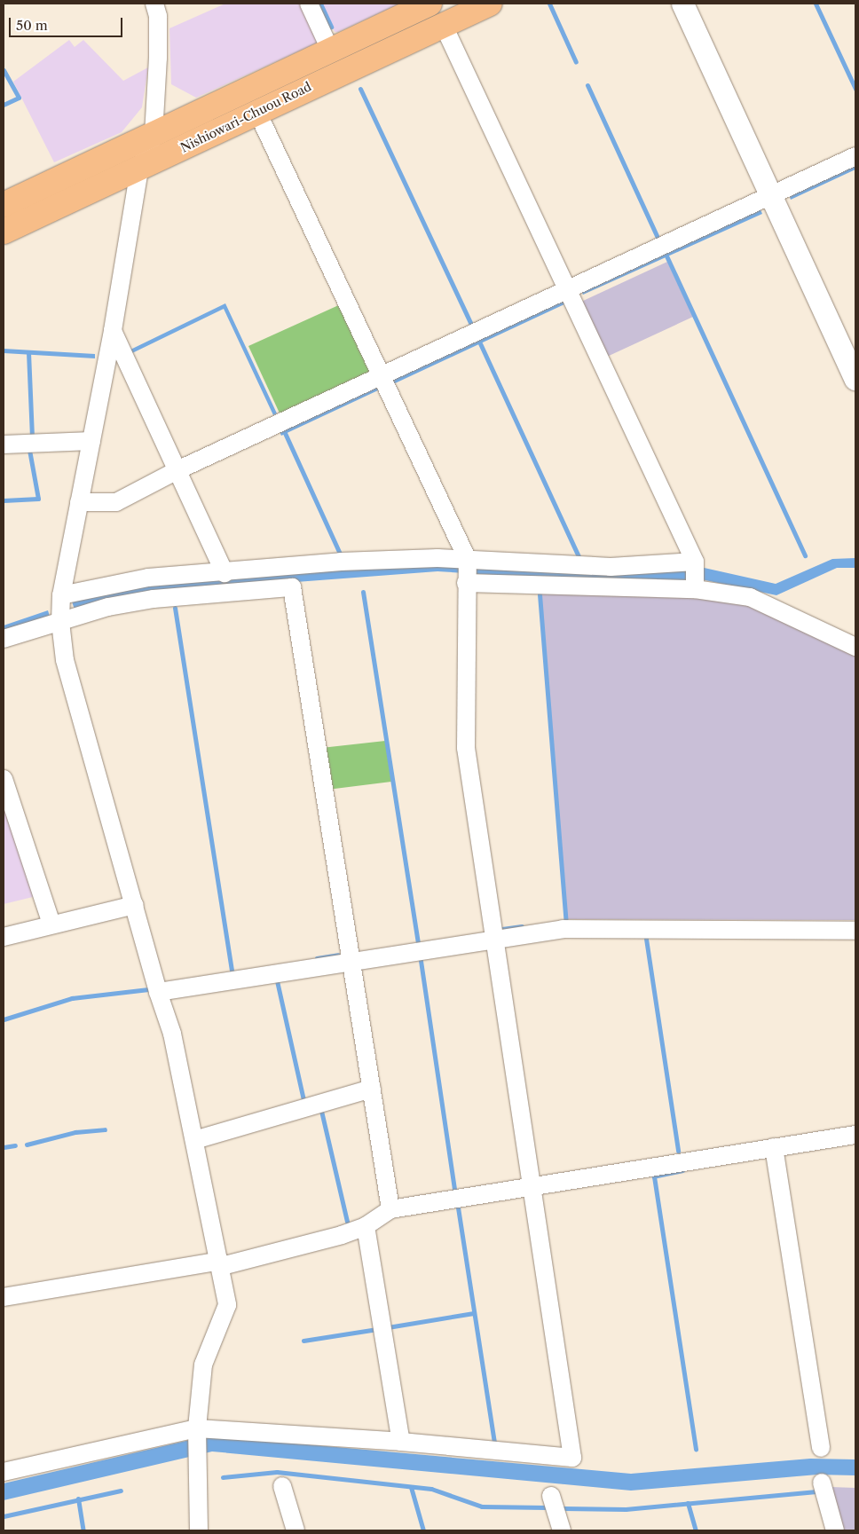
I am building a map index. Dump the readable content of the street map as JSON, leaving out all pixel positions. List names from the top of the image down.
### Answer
{
  "streets": {
    "main road": ["Nishiowari-Chuou Road"]
  },
  "scale_bar": "50 m"
}
